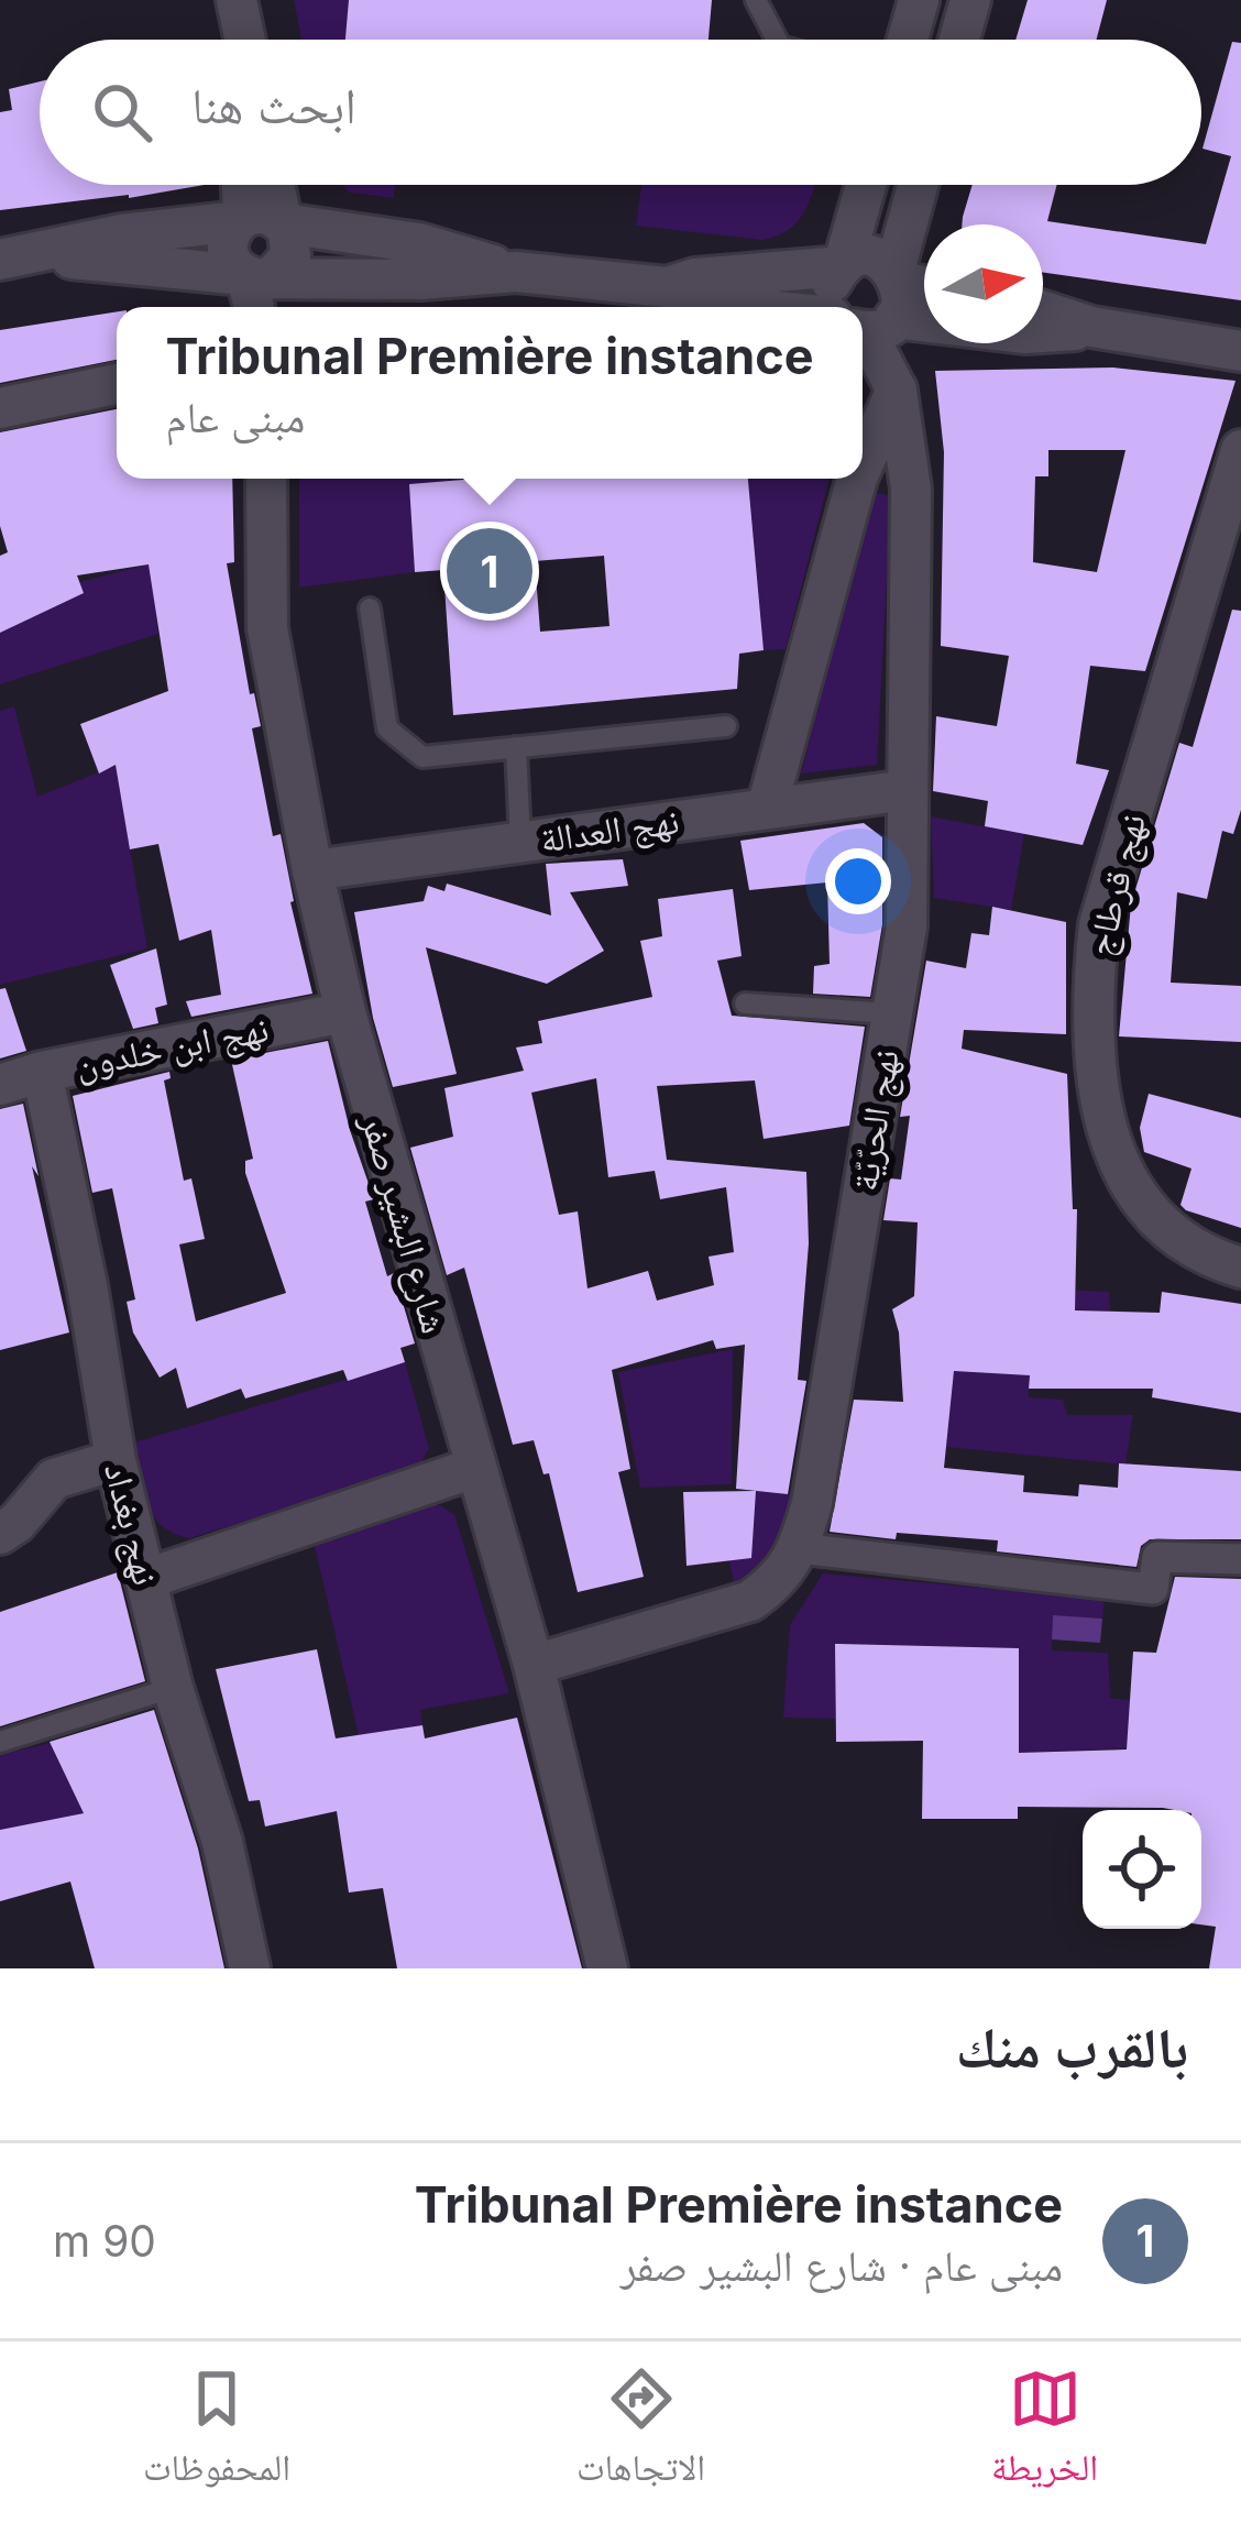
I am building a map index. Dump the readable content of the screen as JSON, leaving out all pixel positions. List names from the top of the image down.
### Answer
{
  "streets": {
    "street": [
      "نهج العدالة",
      "نهج قرطاج",
      "نهج ابن خلدون",
      "نهج الحرّيّة",
      "شارع البشير صفر",
      "نهج بغداد"
    ]
  },
  "crossings": [
    ["نهج العدالة", "نهج الحرّيّة"],
    ["نهج العدالة", "شارع البشير صفر"],
    ["نهج ابن خلدون", "شارع البشير صفر"],
    ["نهج ابن خلدون", "نهج بغداد"],
    ["نهج الحرّيّة", "شارع البشير صفر"]
  ],
  "north": "right",
  "page": {
    "search": "ابحث هنا",
    "popup": ["Tribunal Première instance", "مبنى عام"],
    "pins": "1",
    "heading": "بالقرب منك",
    "list": [
      {
        "mark": "1",
        "name": "Tribunal Première instance",
        "note": "مبنى عام · شارع البشير صفر",
        "value": "90 m"
      }
    ],
    "nav": ["الخريطة", "الاتجاهات", "المحفوظات"]
  }
}
